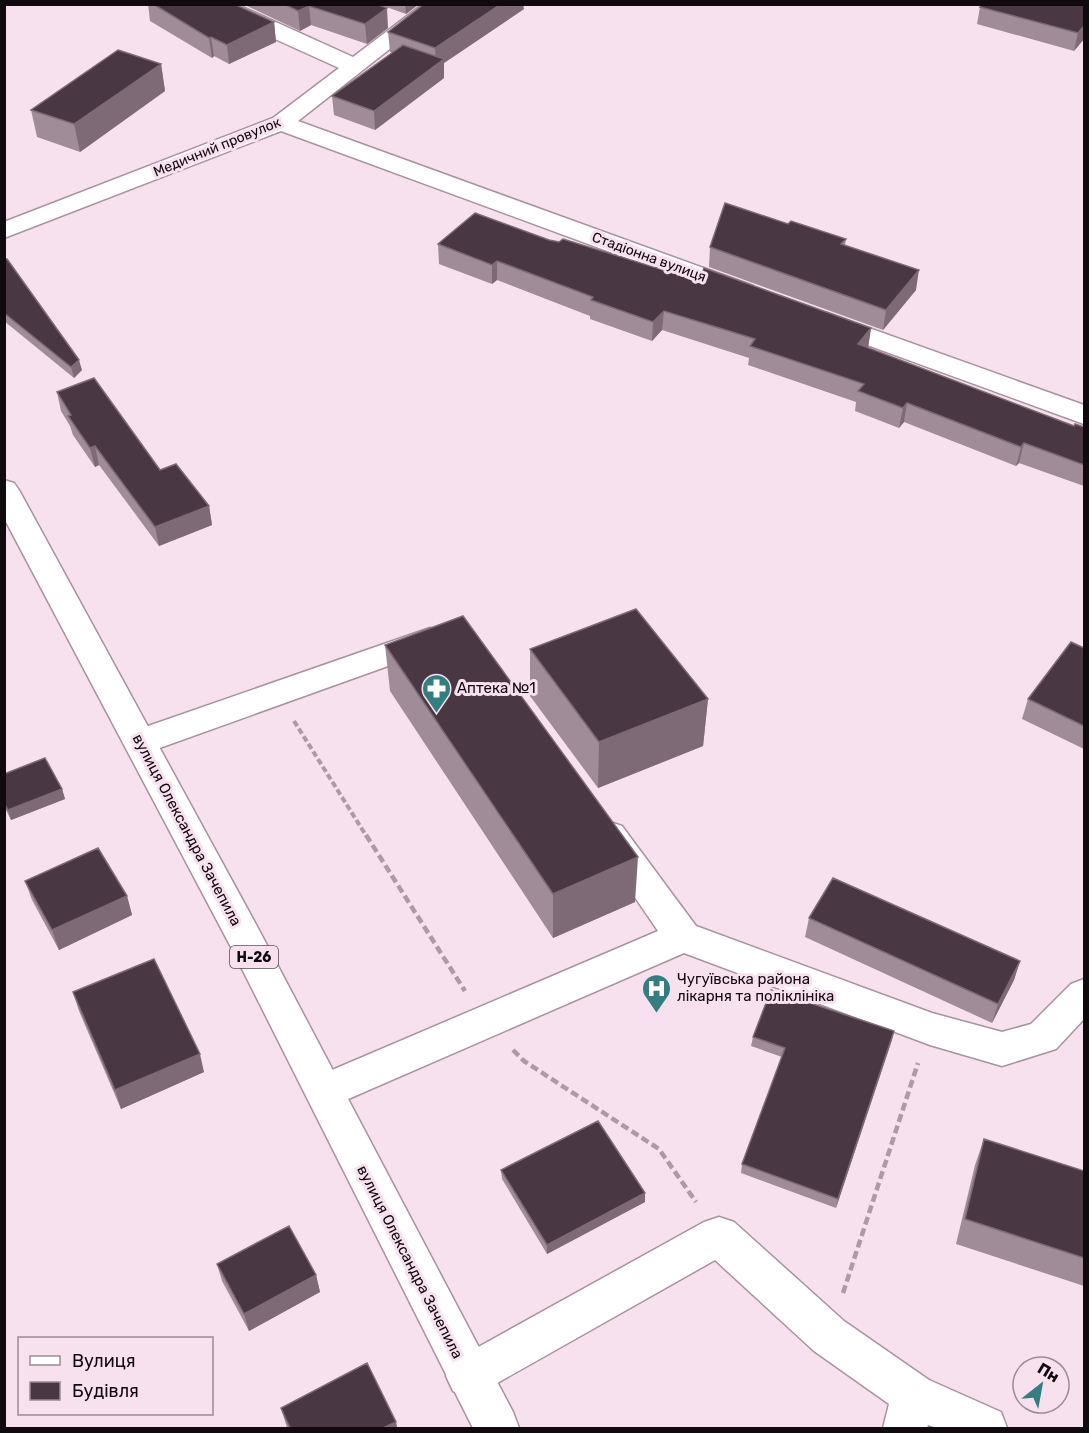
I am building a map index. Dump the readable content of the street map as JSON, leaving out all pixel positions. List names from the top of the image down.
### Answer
{
  "streets": {
    "street": [
      "Медичний провулок",
      "Стадіонна вулиця",
      "вулиця Олександра Зачепила",
      "Н-26"
    ]
  },
  "crossings": [
    ["Медичний провулок", "Стадіонна вулиця"]
  ],
  "places": {
    "pharmacy": ["Аптека №1"],
    "hospital": ["Чугуївська района лікарня та поліклініка"]
  },
  "legend": ["Вулиця", "Будівля"],
  "north": "top right"
}
